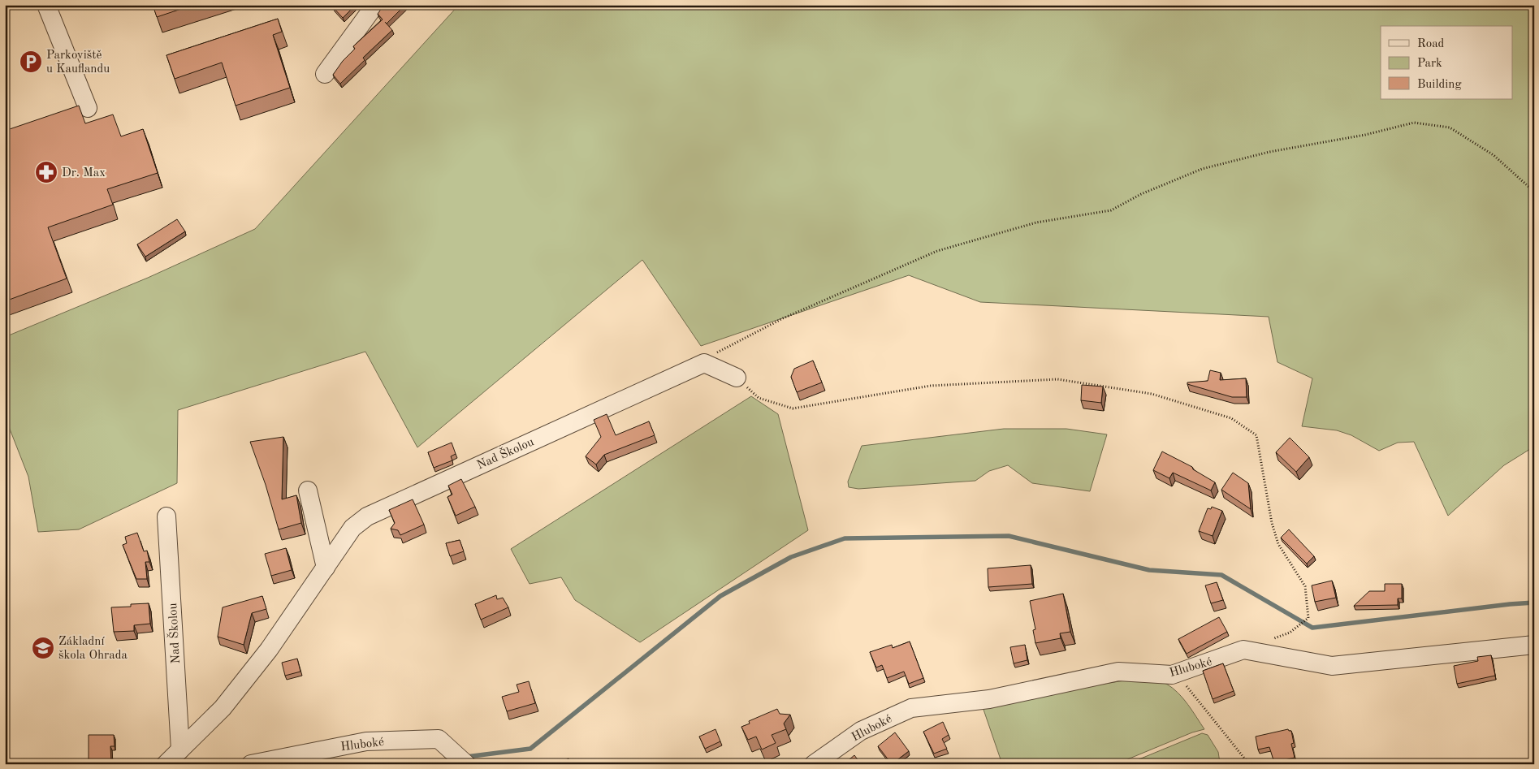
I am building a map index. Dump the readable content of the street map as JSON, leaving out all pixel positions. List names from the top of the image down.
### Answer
{
  "streets": {
    "street": ["Nad Školou", "Hluboké"]
  },
  "places": {
    "parking": ["Parkoviště u Kauflandu"],
    "pharmacy": ["Dr. Max"],
    "school or university": ["Základní škola Ohrada"]
  },
  "legend": ["Road", "Park", "Building"]
}
